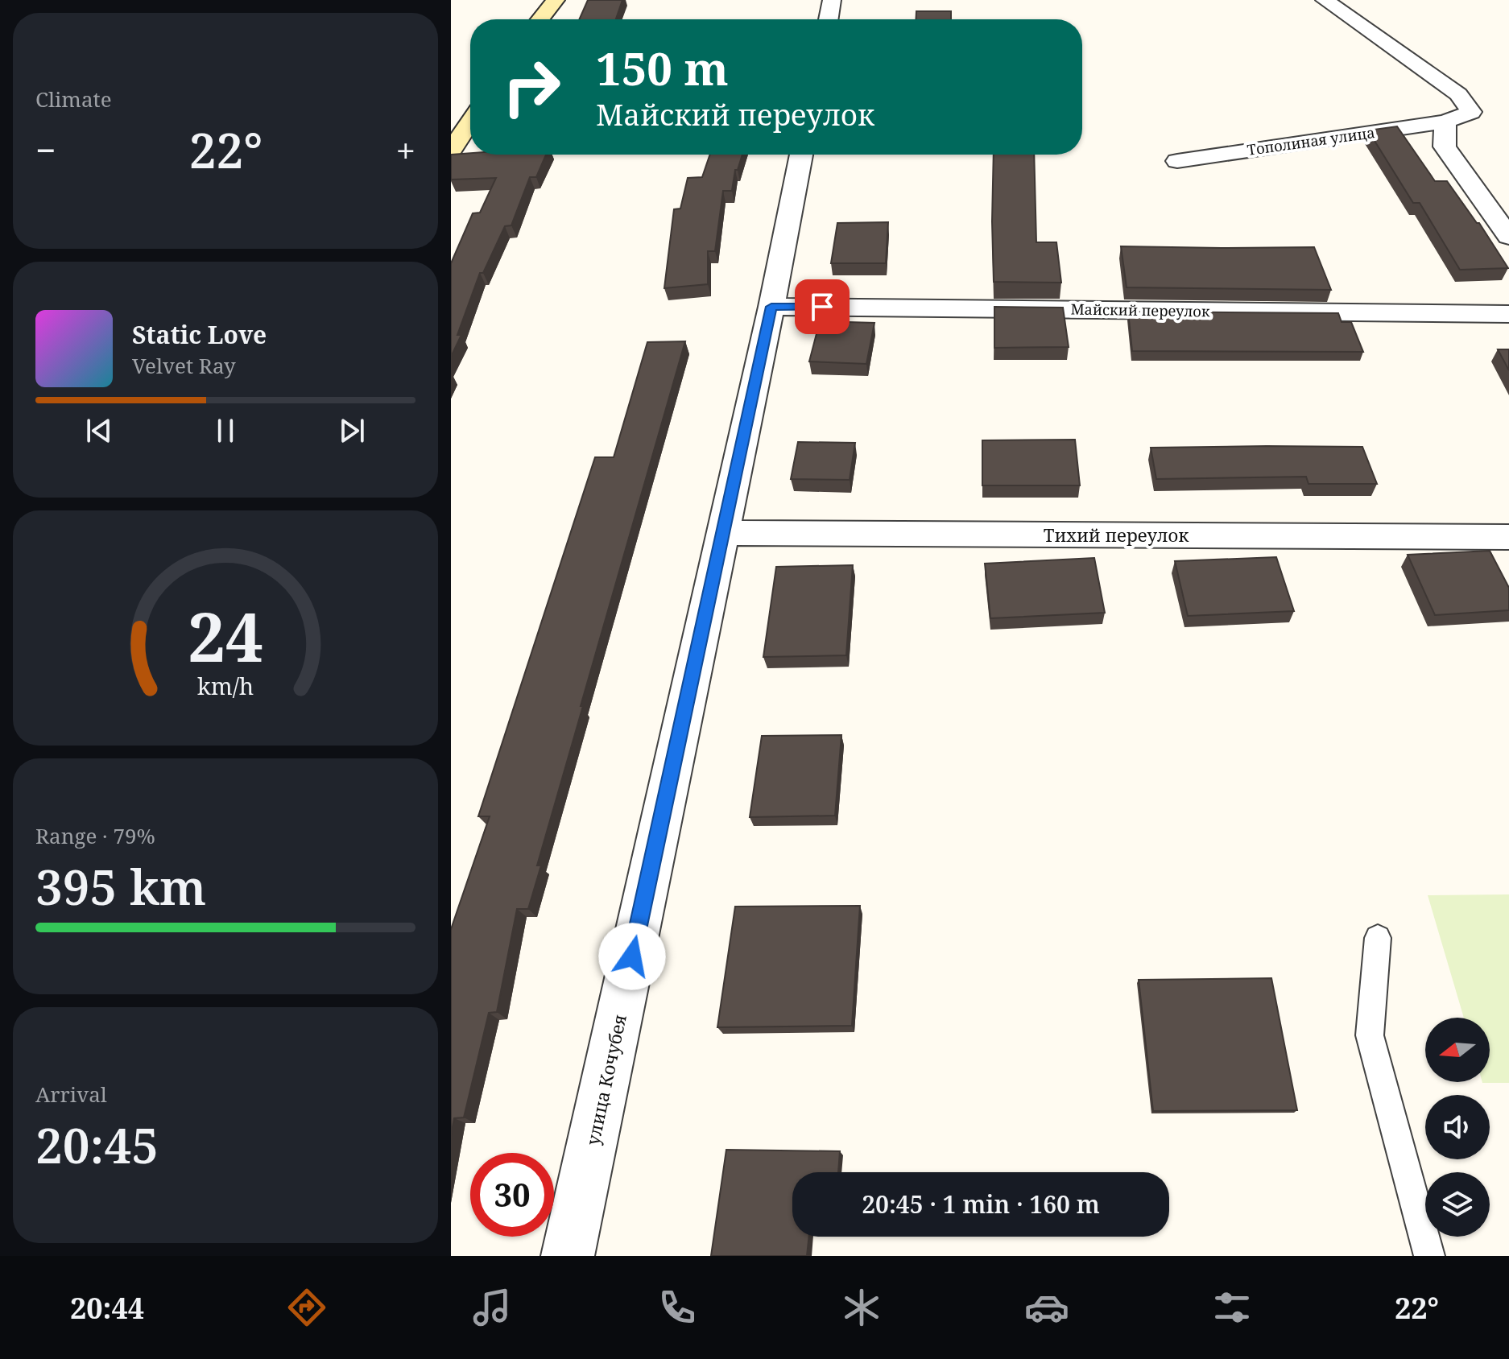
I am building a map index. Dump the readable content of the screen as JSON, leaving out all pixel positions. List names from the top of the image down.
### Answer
{
  "streets": {
    "street": [
      "Тополиная улица",
      "Майский переулок",
      "Тихий переулок",
      "улица Кочубея"
    ]
  },
  "crossings": [
    ["Майский переулок", "улица Кочубея"],
    ["Тихий переулок", "улица Кочубея"]
  ],
  "north": "left",
  "page": {
    "tile": [
      "Climate",
      ["Range · 79%", "395 km"],
      ["Arrival", "20:45"]
    ],
    "turn": ["150 m", "Майский переулок"],
    "heat": ["−", "22°", "+"],
    "song": ["Static Love", "Velvet Ray"],
    "limit": "30",
    "trip": "20:45 · 1 min · 160 m",
    "tabs": ["20:44", "22°"],
    "gauge": ["24", "km/h"]
  }
}
